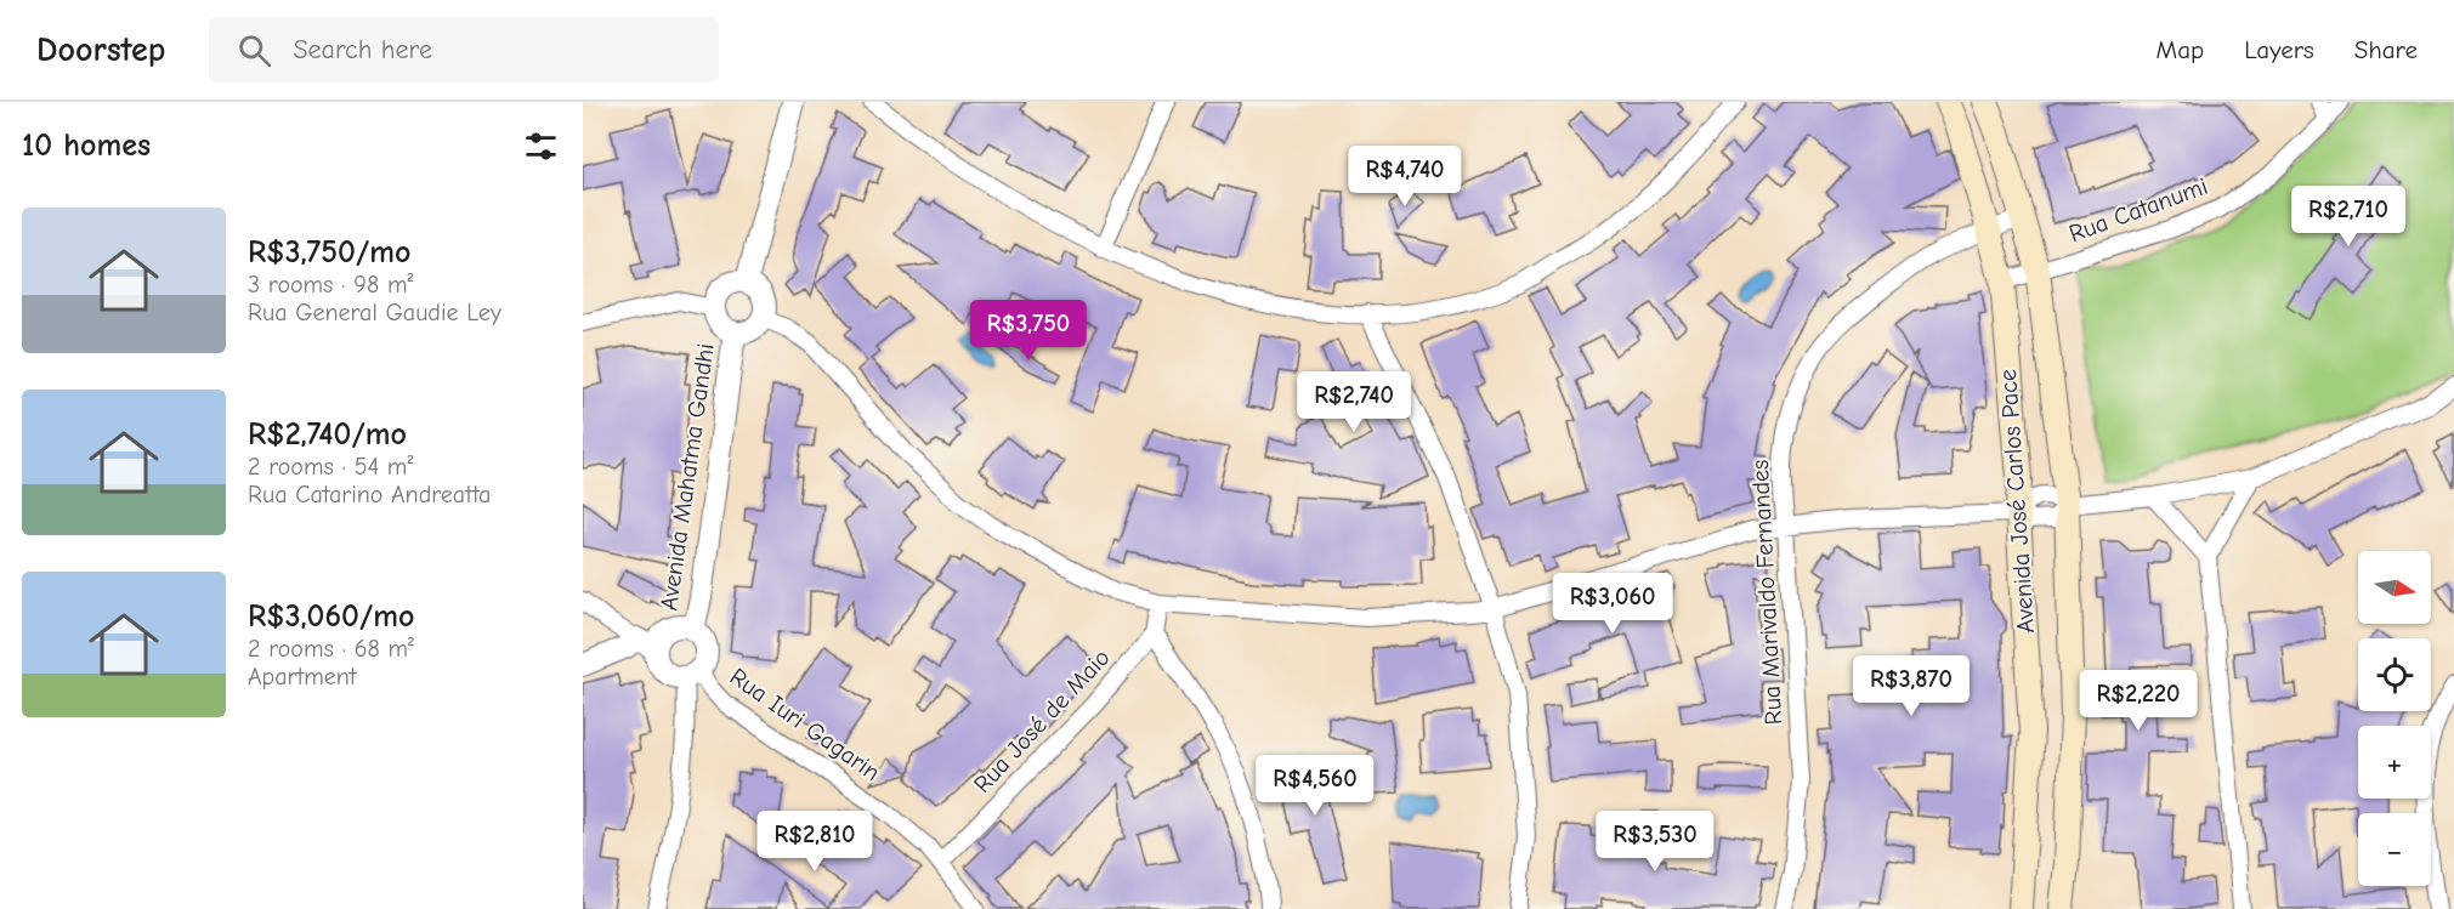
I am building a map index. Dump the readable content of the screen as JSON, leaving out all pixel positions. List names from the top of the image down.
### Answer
{
  "streets": {
    "main road": ["Avenida José Carlos Pace"],
    "street": [
      "Rua Catanumi",
      "Avenida Mahatma Gandhi",
      "Rua Marivaldo Fernandes",
      "Rua José de Maio",
      "Rua Iuri Gagarin"
    ]
  },
  "crossings": [
    ["Rua Catanumi", "Avenida José Carlos Pace"],
    ["Avenida Mahatma Gandhi", "Rua Iuri Gagarin"],
    ["Avenida José Carlos Pace", "Rua Marivaldo Fernandes"],
    ["Rua José de Maio", "Rua Iuri Gagarin"]
  ],
  "north": "right",
  "page": {
    "header": "Doorstep",
    "search": "Search here",
    "nav": ["Map", "Layers", "Share"],
    "heading": "10 homes",
    "price": [
      "R$4,740",
      "R$2,710",
      "R$3,750",
      "R$2,740",
      "R$3,060",
      "R$3,870",
      "R$2,220",
      "R$4,560",
      "R$2,810",
      "R$3,530"
    ],
    "list": [
      {
        "name": "R$3,750/mo",
        "note": "3 rooms · 98 m² · Rua General Gaudie Ley"
      },
      {
        "name": "R$2,740/mo",
        "note": "2 rooms · 54 m² · Rua Catarino Andreatta"
      },
      {
        "name": "R$3,060/mo",
        "note": "2 rooms · 68 m² · Apartment"
      }
    ],
    "map_buttons": ["+", "−"]
  }
}
